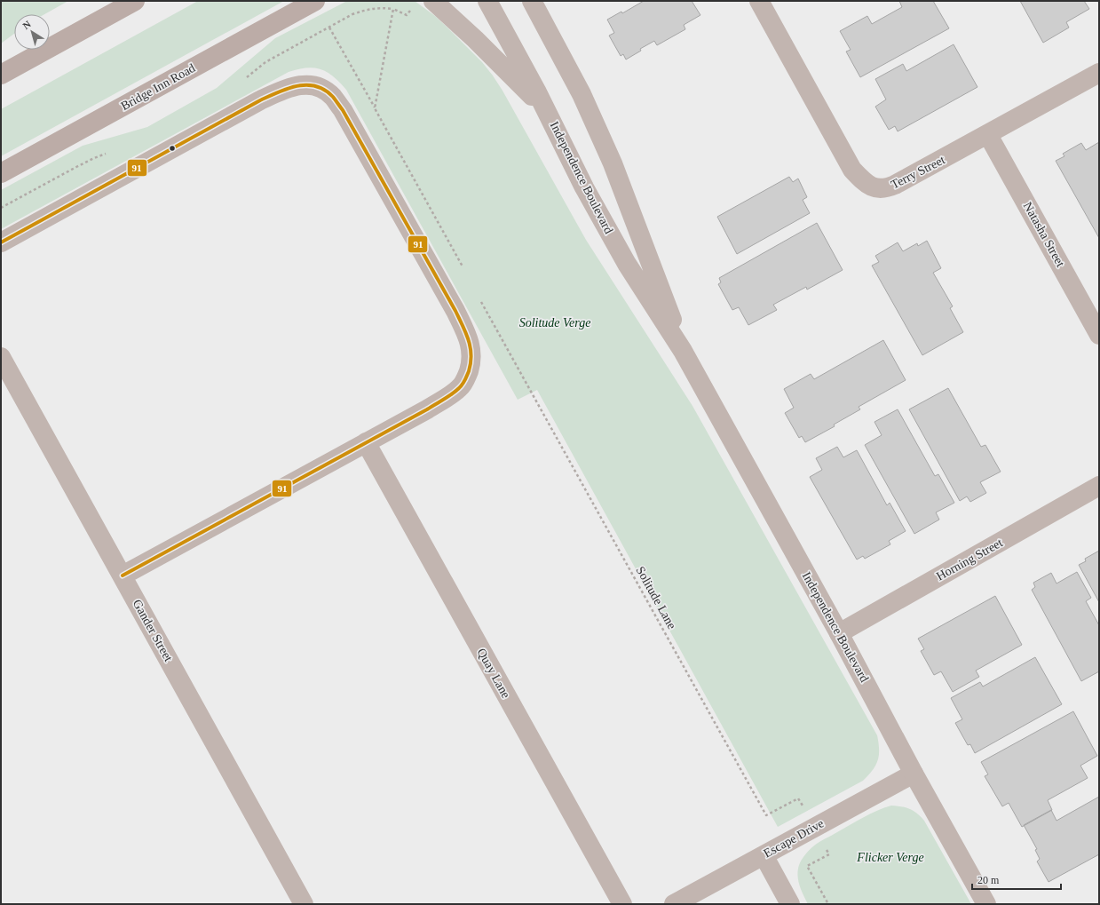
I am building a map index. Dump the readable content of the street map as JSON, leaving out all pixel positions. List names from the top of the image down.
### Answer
{
  "streets": {
    "main road": ["Bridge Inn Road"],
    "street": [
      "Terry Street",
      "Independence Boulevard",
      "Natasha Street",
      "Horning Street",
      "Gander Street",
      "Quay Lane",
      "Escape Drive"
    ],
    "path": ["Solitude Lane"]
  },
  "crossings": [
    ["Terry Street", "Natasha Street"],
    ["Independence Boulevard", "Horning Street"],
    ["Independence Boulevard", "Escape Drive"]
  ],
  "parks": ["Solitude Verge", "Flicker Verge"],
  "lines": ["transit line 91"],
  "scale_bar": "20 m",
  "north": "top left"
}
